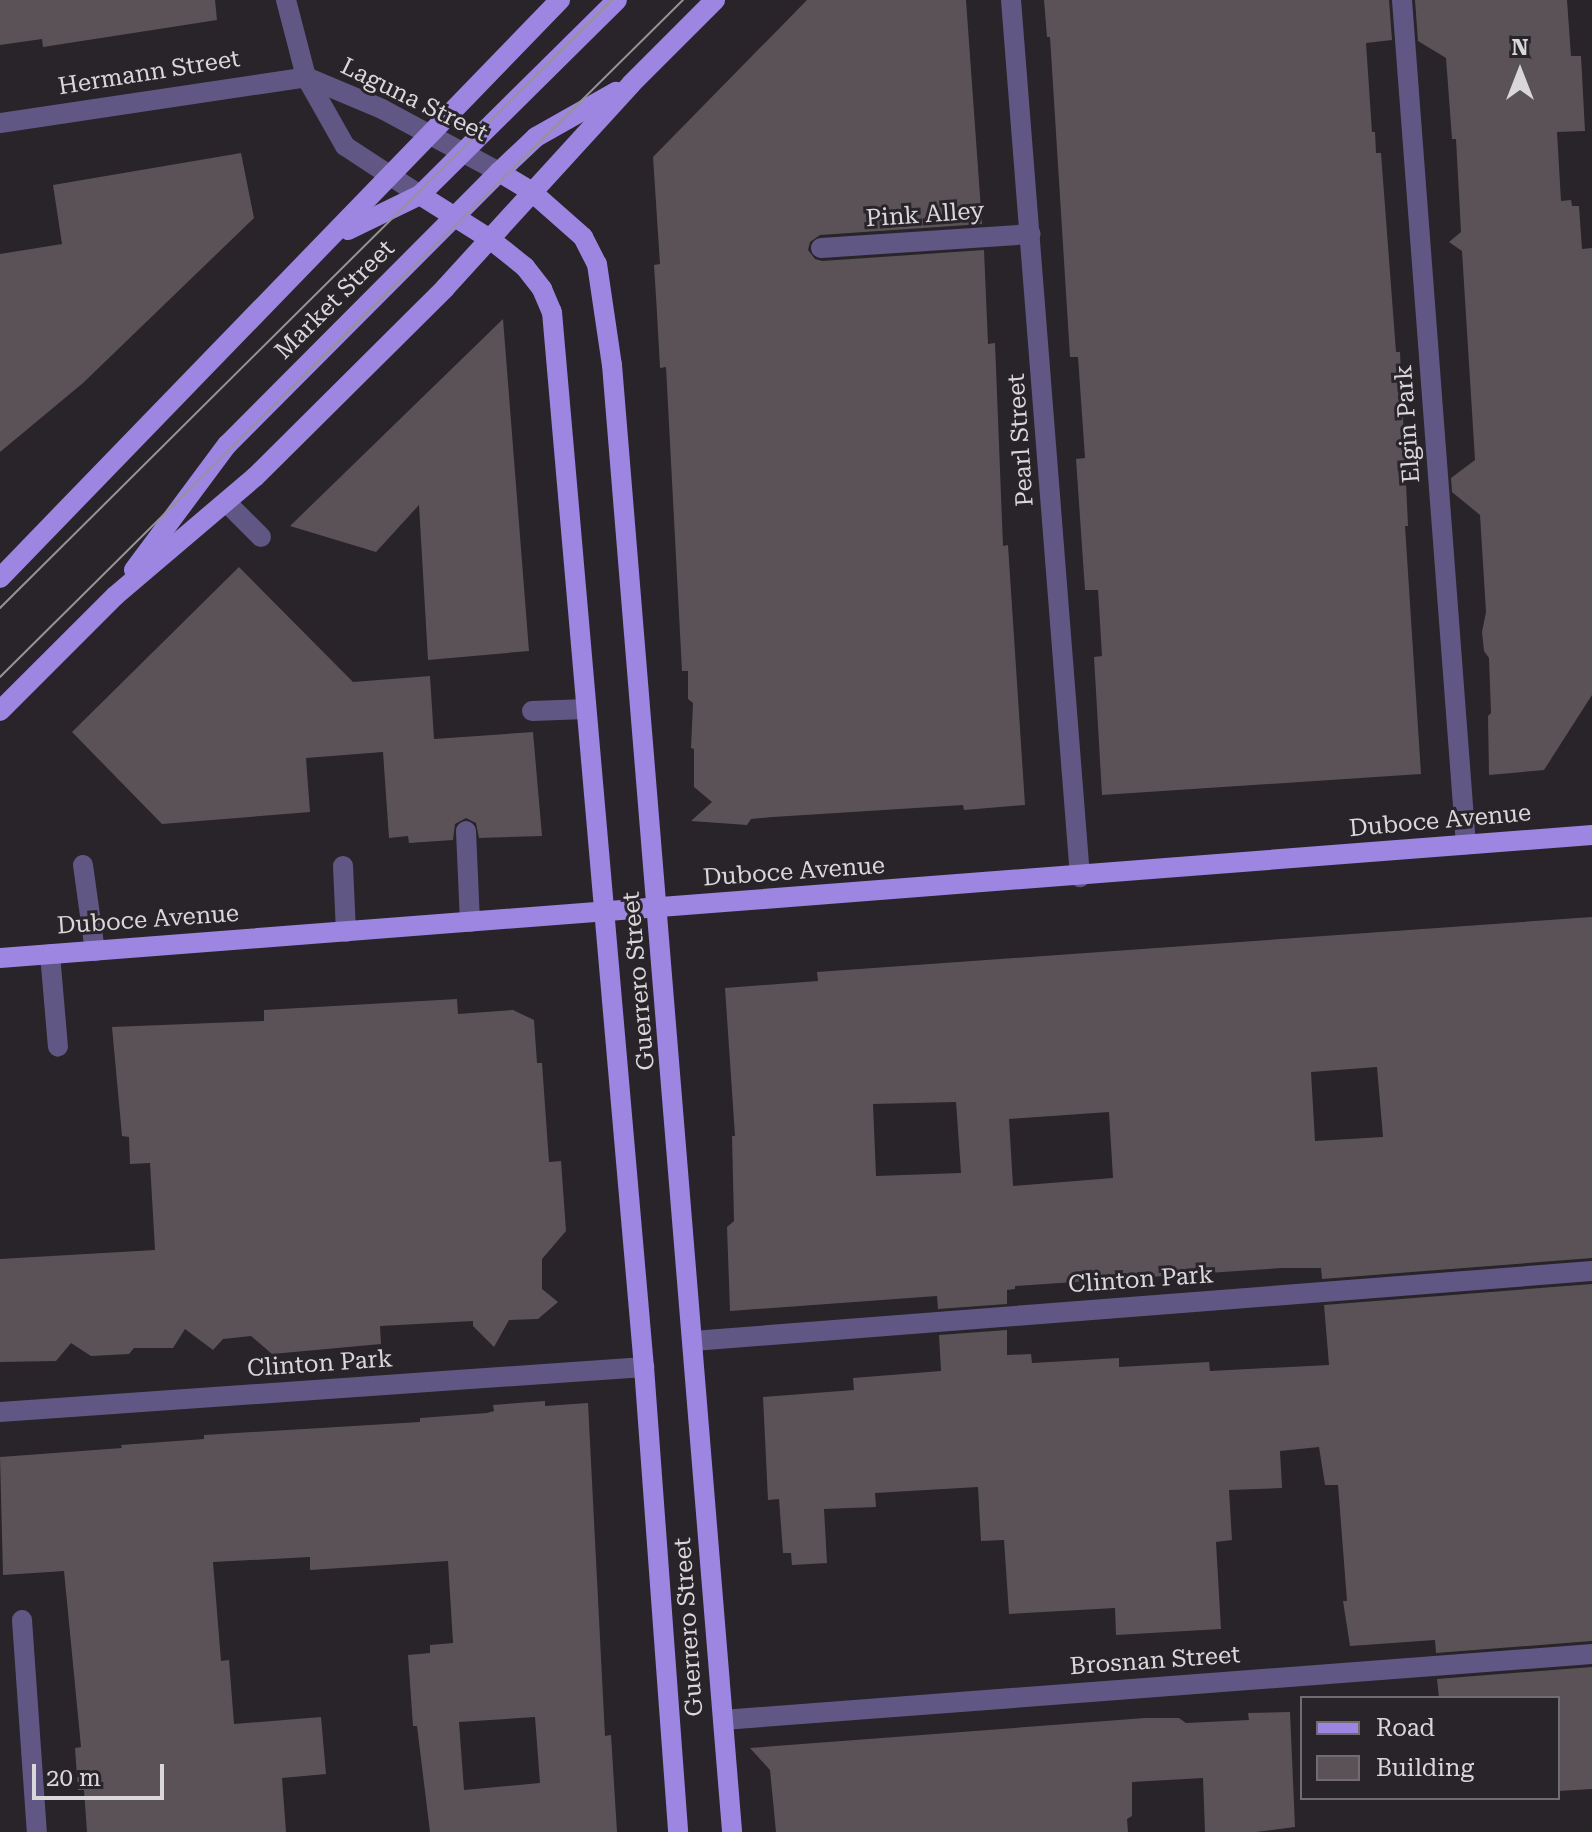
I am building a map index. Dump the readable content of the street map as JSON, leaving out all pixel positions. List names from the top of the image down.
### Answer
{
  "streets": {
    "main road": ["Market Street", "Duboce Avenue", "Guerrero Street"],
    "street": [
      "Hermann Street",
      "Laguna Street",
      "Pink Alley",
      "Elgin Park",
      "Pearl Street",
      "Clinton Park",
      "Brosnan Street"
    ]
  },
  "crossings": [
    ["Hermann Street", "Laguna Street"],
    ["Laguna Street", "Market Street"],
    ["Laguna Street", "Guerrero Street"],
    ["Pink Alley", "Pearl Street"],
    ["Market Street", "Guerrero Street"],
    ["Elgin Park", "Duboce Avenue"],
    ["Pearl Street", "Duboce Avenue"],
    ["Duboce Avenue", "Guerrero Street"],
    ["Guerrero Street", "Clinton Park"],
    ["Guerrero Street", "Brosnan Street"]
  ],
  "legend": ["Road", "Building"],
  "scale_bar": "20 m",
  "north": "top"
}
